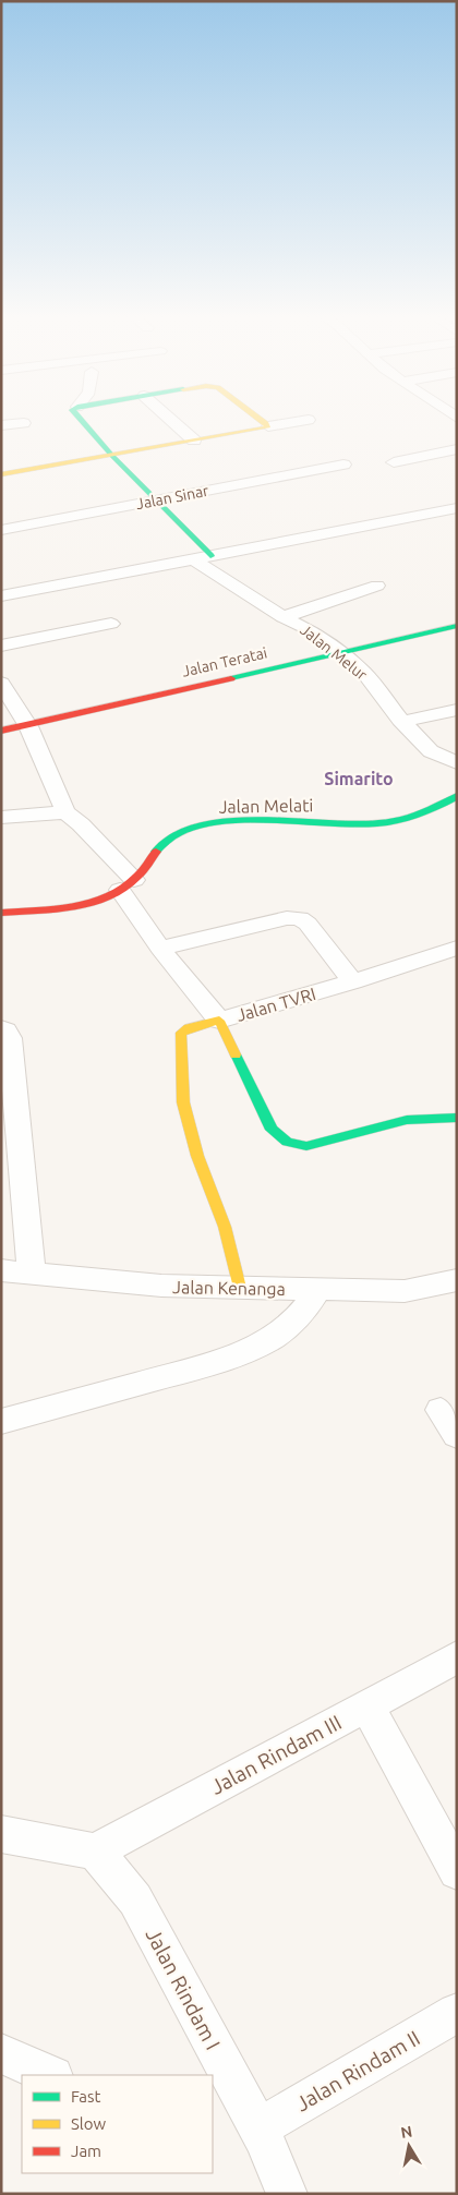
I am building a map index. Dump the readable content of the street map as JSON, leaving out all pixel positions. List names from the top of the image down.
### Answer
{
  "streets": {
    "street": [
      "Jalan Sinar",
      "Jalan Melur",
      "Jalan Teratai",
      "Jalan Melati",
      "Jalan TVRI",
      "Jalan Kenanga",
      "Jalan Rindam III",
      "Jalan Rindam I",
      "Jalan Rindam II"
    ]
  },
  "crossings": [
    ["Jalan Melur", "Jalan Teratai"],
    ["Jalan Melati", "Jalan TVRI"],
    ["Jalan Rindam III", "Jalan Rindam I"],
    ["Jalan Rindam I", "Jalan Rindam II"]
  ],
  "districts": ["Simarito"],
  "legend": ["Fast", "Slow", "Jam"],
  "north": "top"
}
